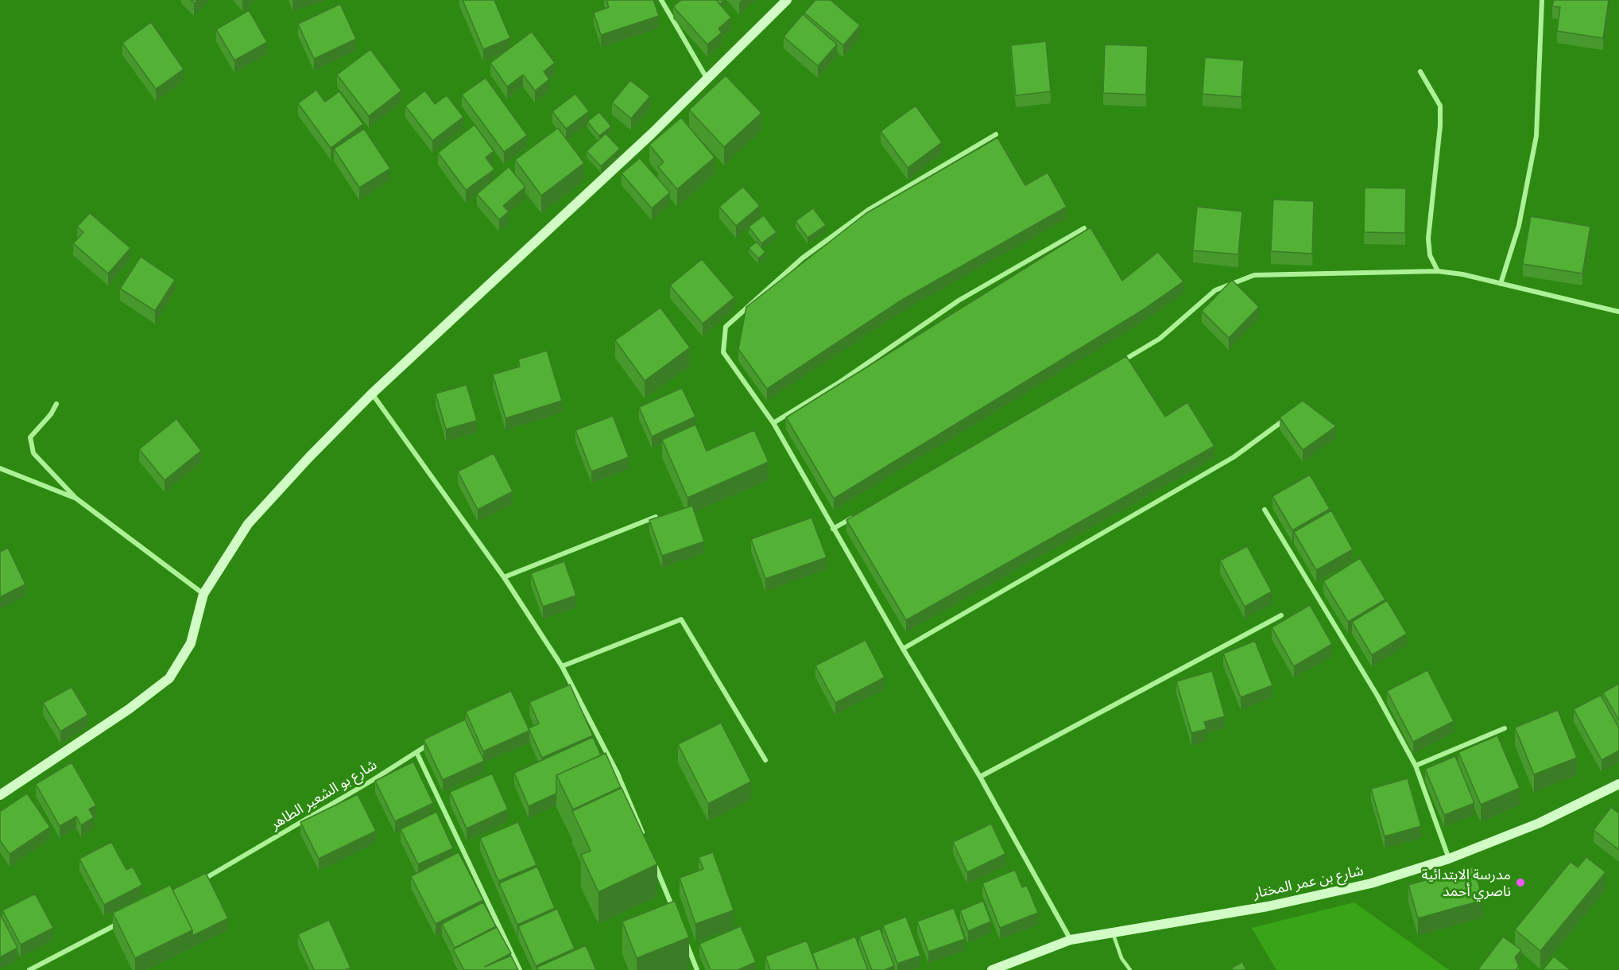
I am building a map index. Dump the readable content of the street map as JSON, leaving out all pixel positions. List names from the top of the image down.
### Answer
{
  "streets": {
    "street": ["شارع بو الشعير الطاهر", "شارع بن عمر المختار"]
  },
  "places": ["مدرسة الابتدائية ناصري أحمد"]
}
